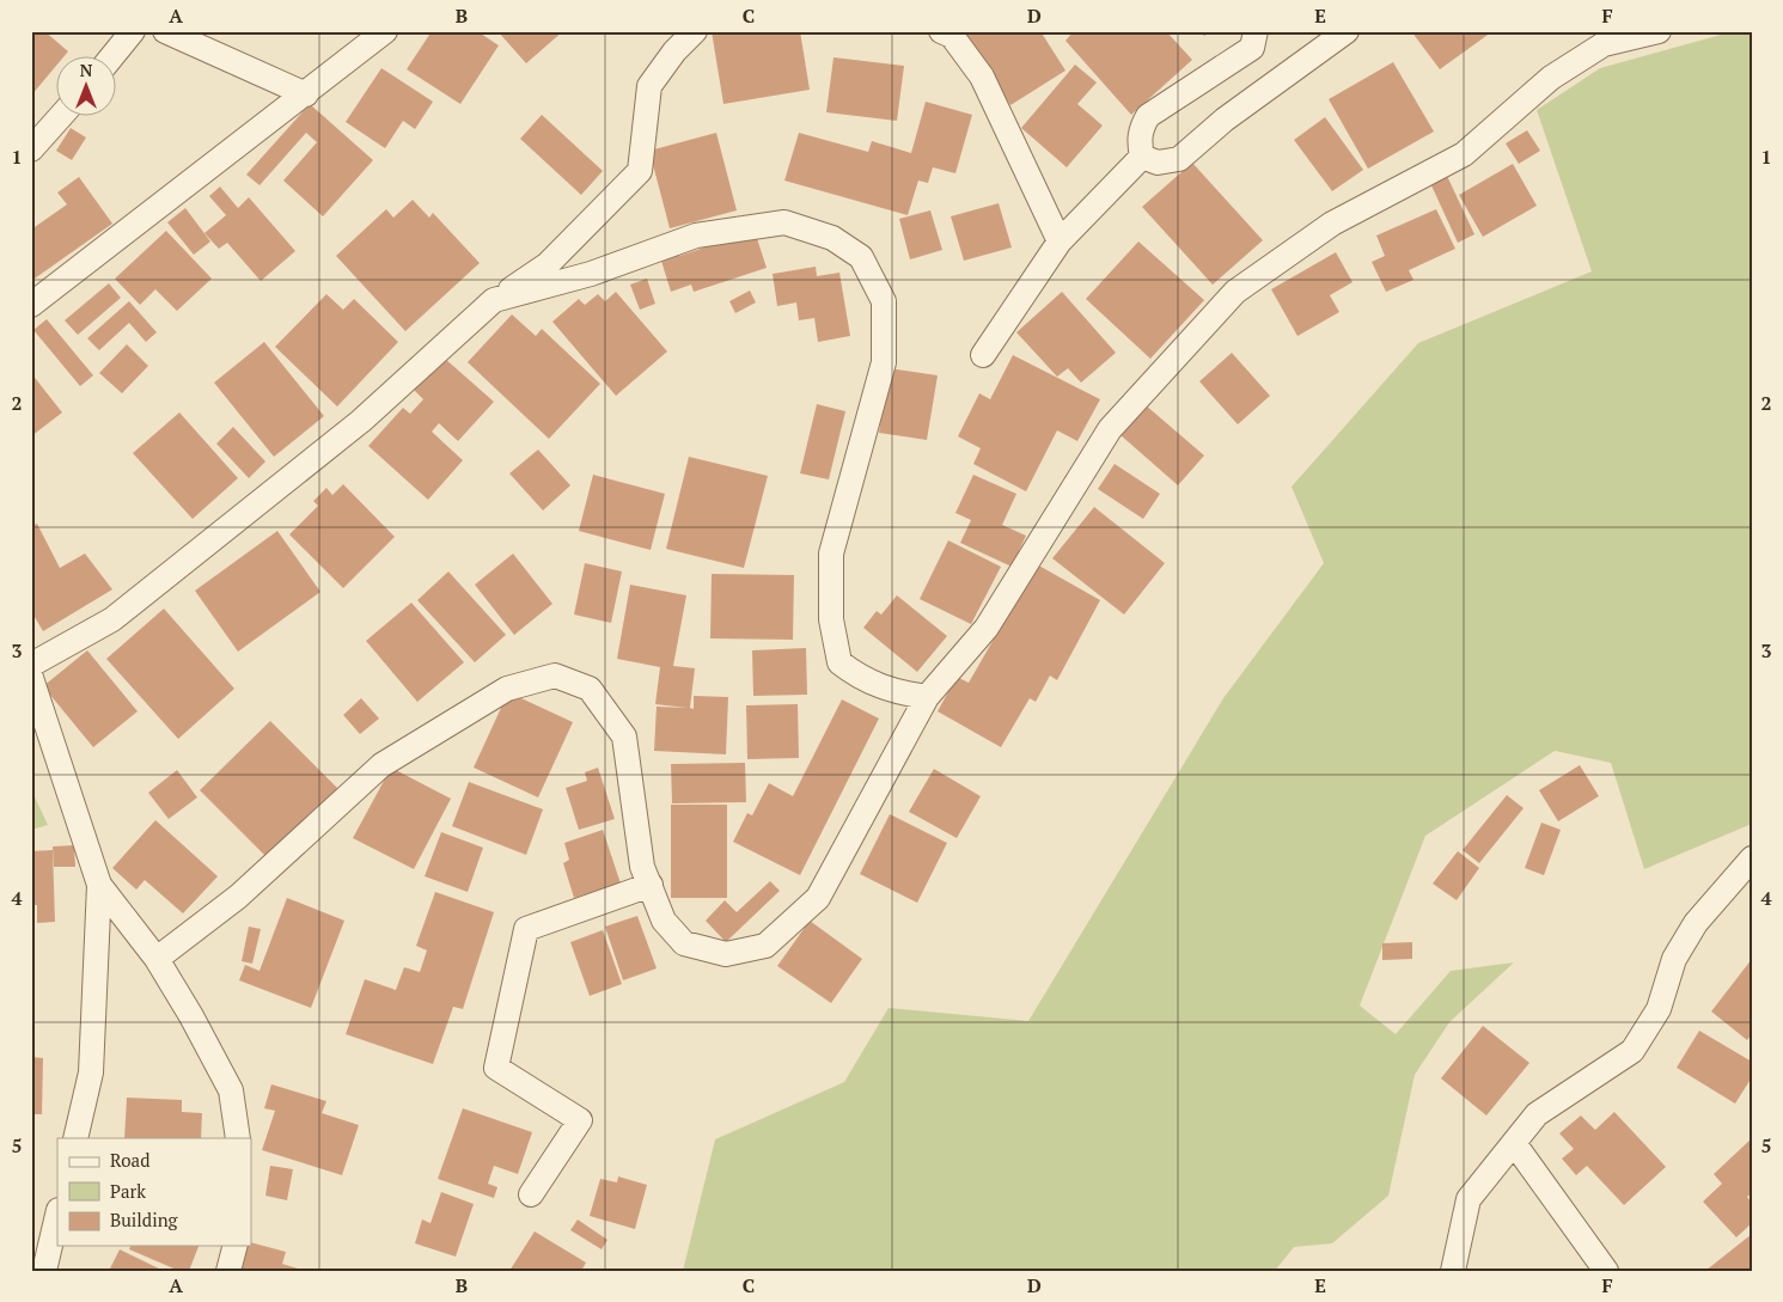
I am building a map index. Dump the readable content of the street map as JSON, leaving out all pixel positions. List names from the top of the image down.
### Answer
{
  "legend": ["Road", "Park", "Building"],
  "north": "top",
  "grid": {
    "columns": [
      "A",
      "B",
      "C",
      "D",
      "E",
      "F"
    ],
    "rows": [
      "1",
      "2",
      "3",
      "4",
      "5"
    ]
  }
}
